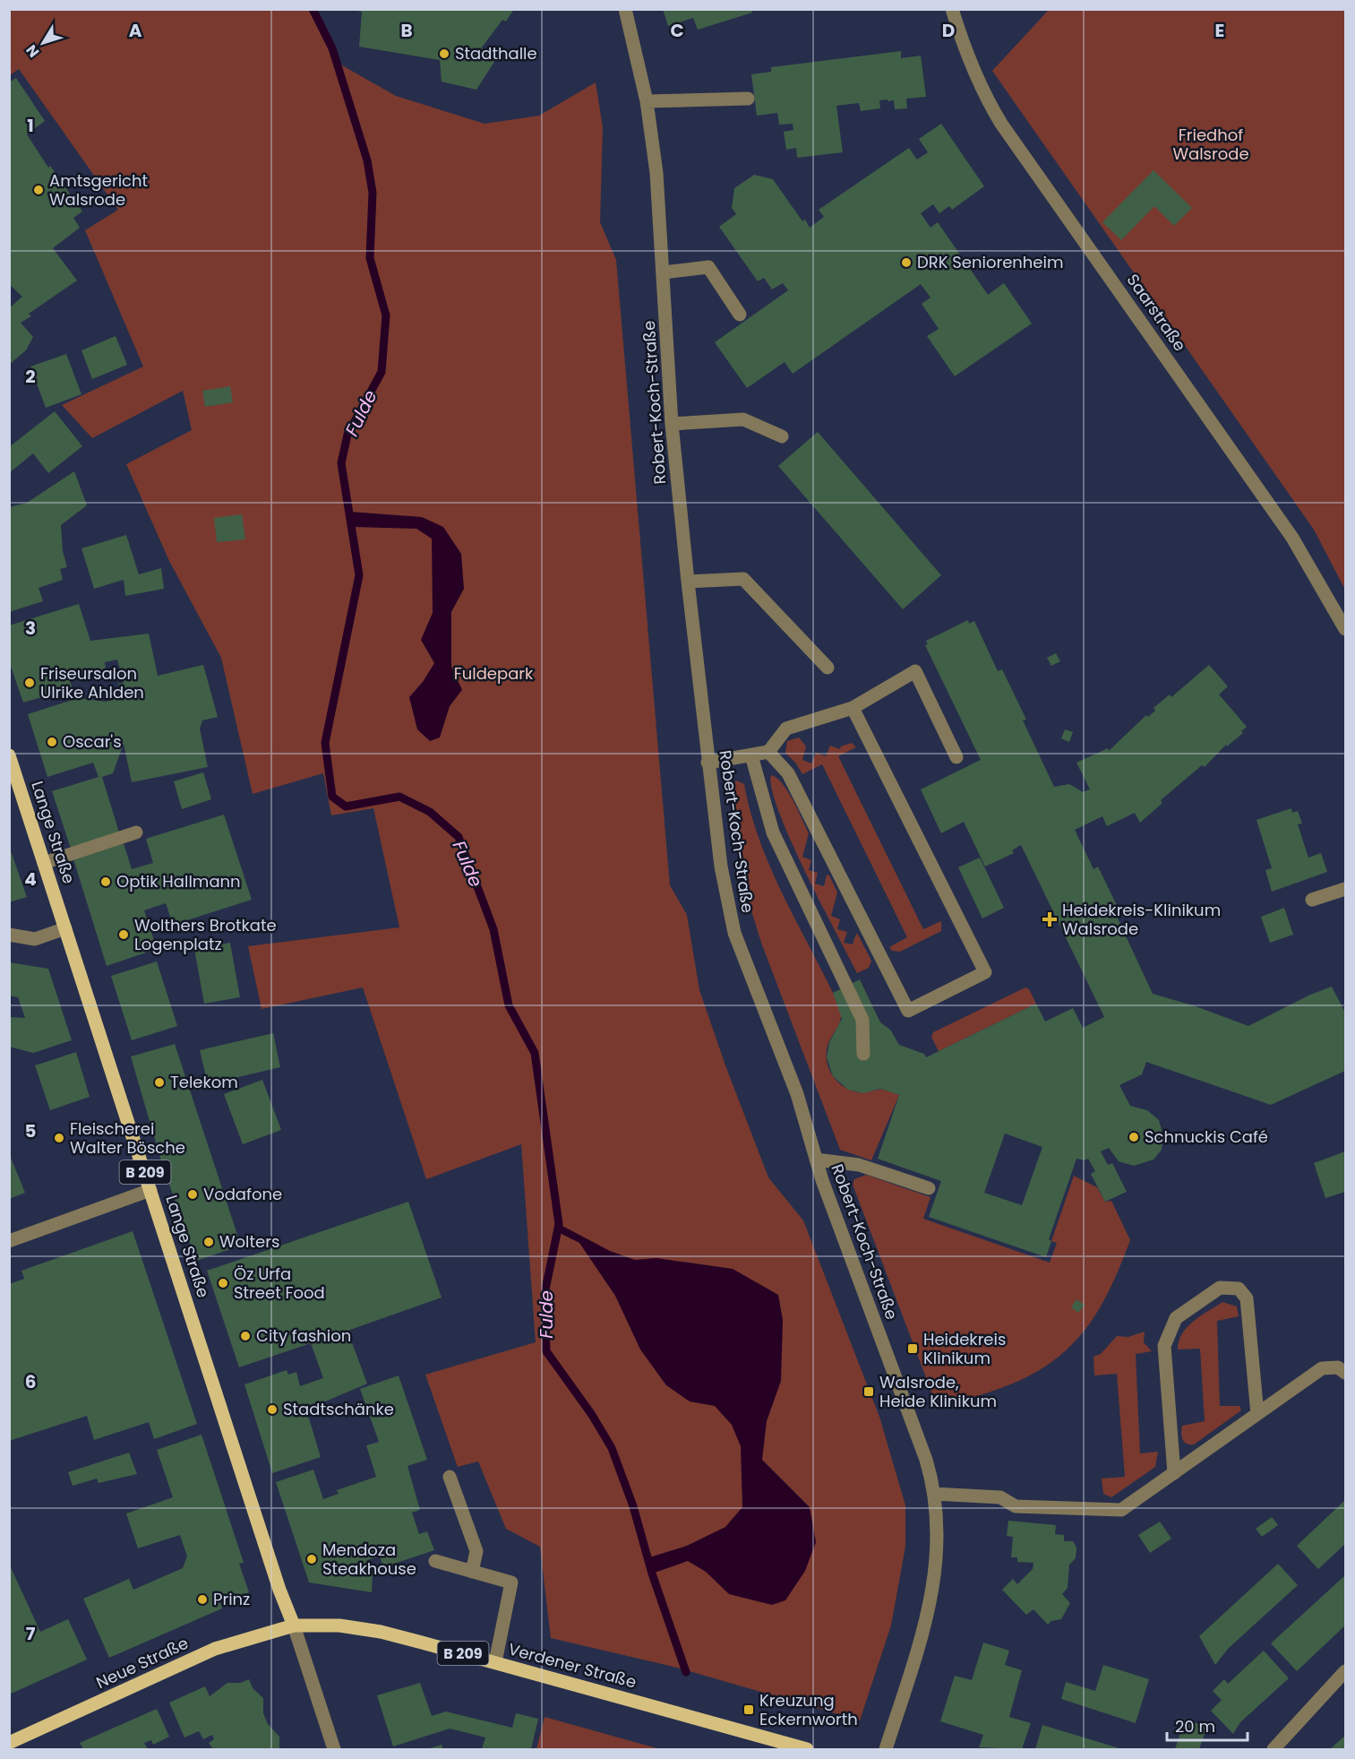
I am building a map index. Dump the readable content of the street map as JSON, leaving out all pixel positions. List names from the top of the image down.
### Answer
{
  "streets": {
    "main road": [
      "Lange Straße",
      "B 209",
      "Neue Straße",
      "Verdener Straße"
    ],
    "street": ["Saarstraße", "Robert-Koch-Straße"]
  },
  "crossings": [
    ["Lange Straße", "Neue Straße"],
    ["Lange Straße", "Verdener Straße"],
    ["Neue Straße", "Verdener Straße"]
  ],
  "water": ["Fulde"],
  "parks": ["Friedhof Walsrode", "Fuldepark"],
  "places": {
    "other": [
      "Stadthalle",
      "Amtsgericht Walsrode",
      "DRK Seniorenheim",
      "Friseursalon Ulrike Ahlden",
      "Oscar's",
      "Optik Hallmann",
      "Wolthers Brotkate Logenplatz",
      "Telekom",
      "Schnuckis Café",
      "Fleischerei Walter Bösche",
      "Vodafone",
      "Wolters",
      "Öz Urfa Street Food",
      "City fashion",
      "Stadtschänke",
      "Mendoza Steakhouse",
      "Prinz"
    ],
    "health": ["Heidekreis-Klinikum Walsrode"],
    "transit": ["Heidekreis Klinikum", "Walsrode, Heide Klinikum", "Kreuzung Eckernworth"]
  },
  "scale_bar": "20 m",
  "north": "bottom left",
  "grid": {
    "columns": [
      "A",
      "B",
      "C",
      "D",
      "E"
    ],
    "rows": [
      "1",
      "2",
      "3",
      "4",
      "5",
      "6",
      "7"
    ]
  }
}
